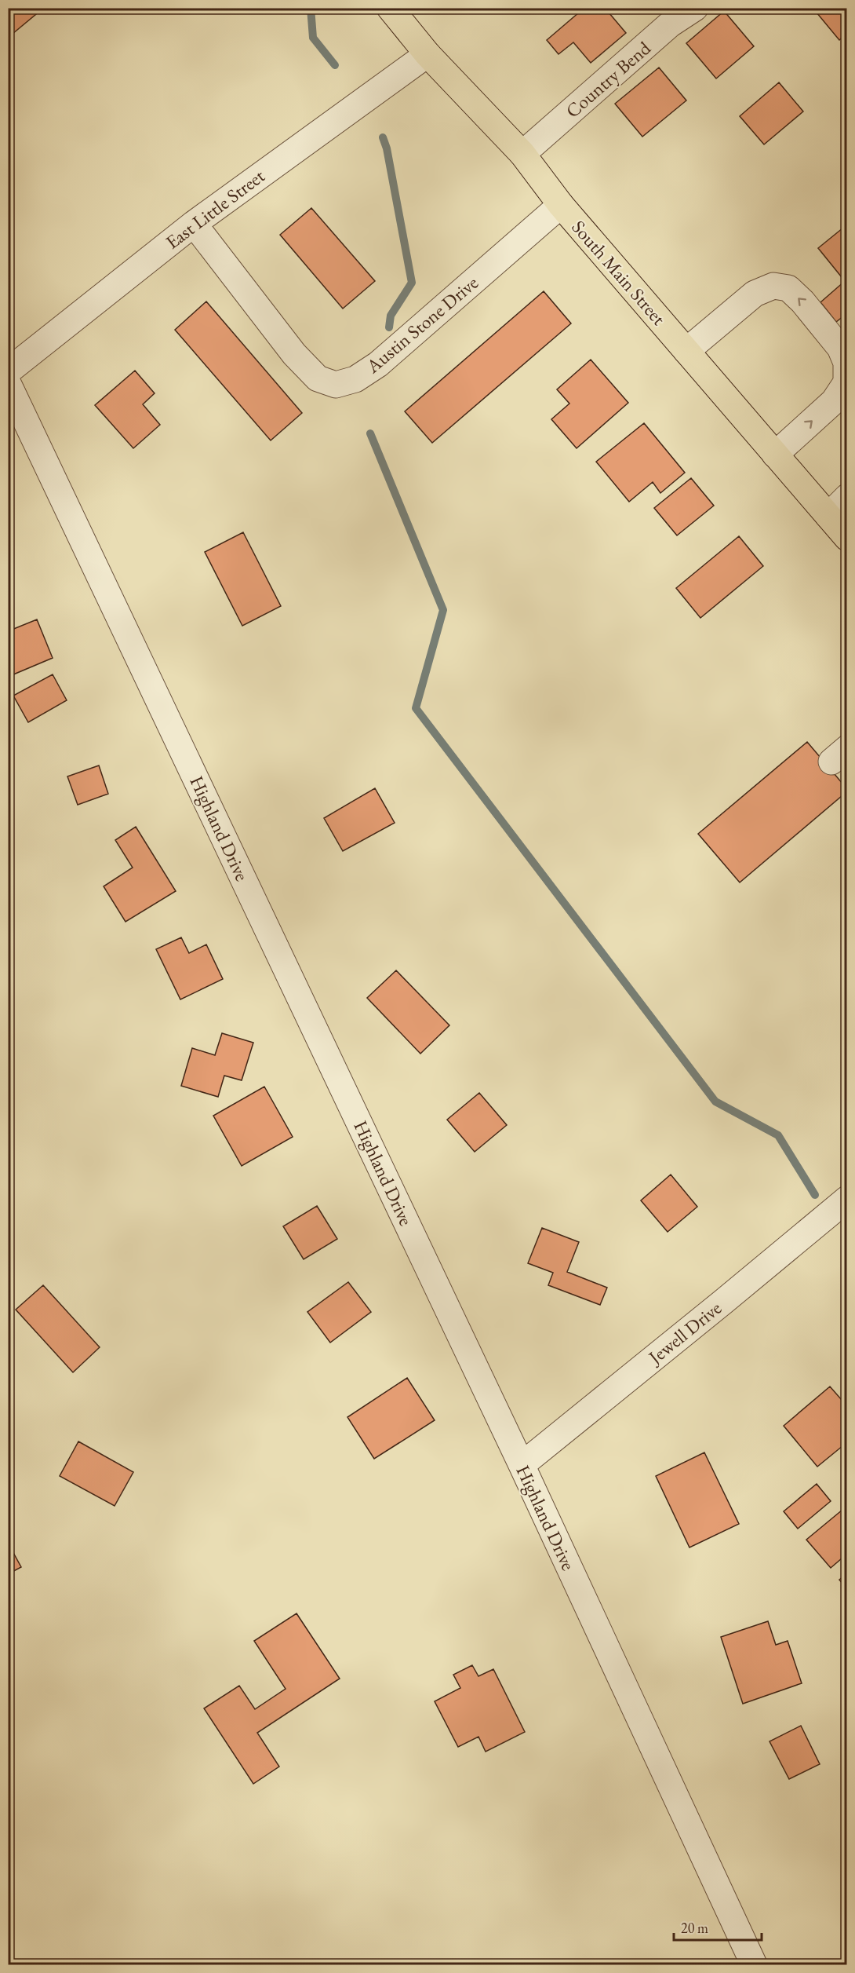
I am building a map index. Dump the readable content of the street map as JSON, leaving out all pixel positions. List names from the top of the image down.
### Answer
{
  "streets": {
    "main road": ["South Main Street"],
    "street": [
      "Country Bend",
      "East Little Street",
      "Austin Stone Drive",
      "Highland Drive",
      "Jewell Drive"
    ]
  },
  "crossings": [
    ["Country Bend", "South Main Street"],
    ["East Little Street", "South Main Street"],
    ["East Little Street", "Austin Stone Drive"],
    ["South Main Street", "Austin Stone Drive"],
    ["Highland Drive", "Jewell Drive"]
  ],
  "scale_bar": "20 m"
}
